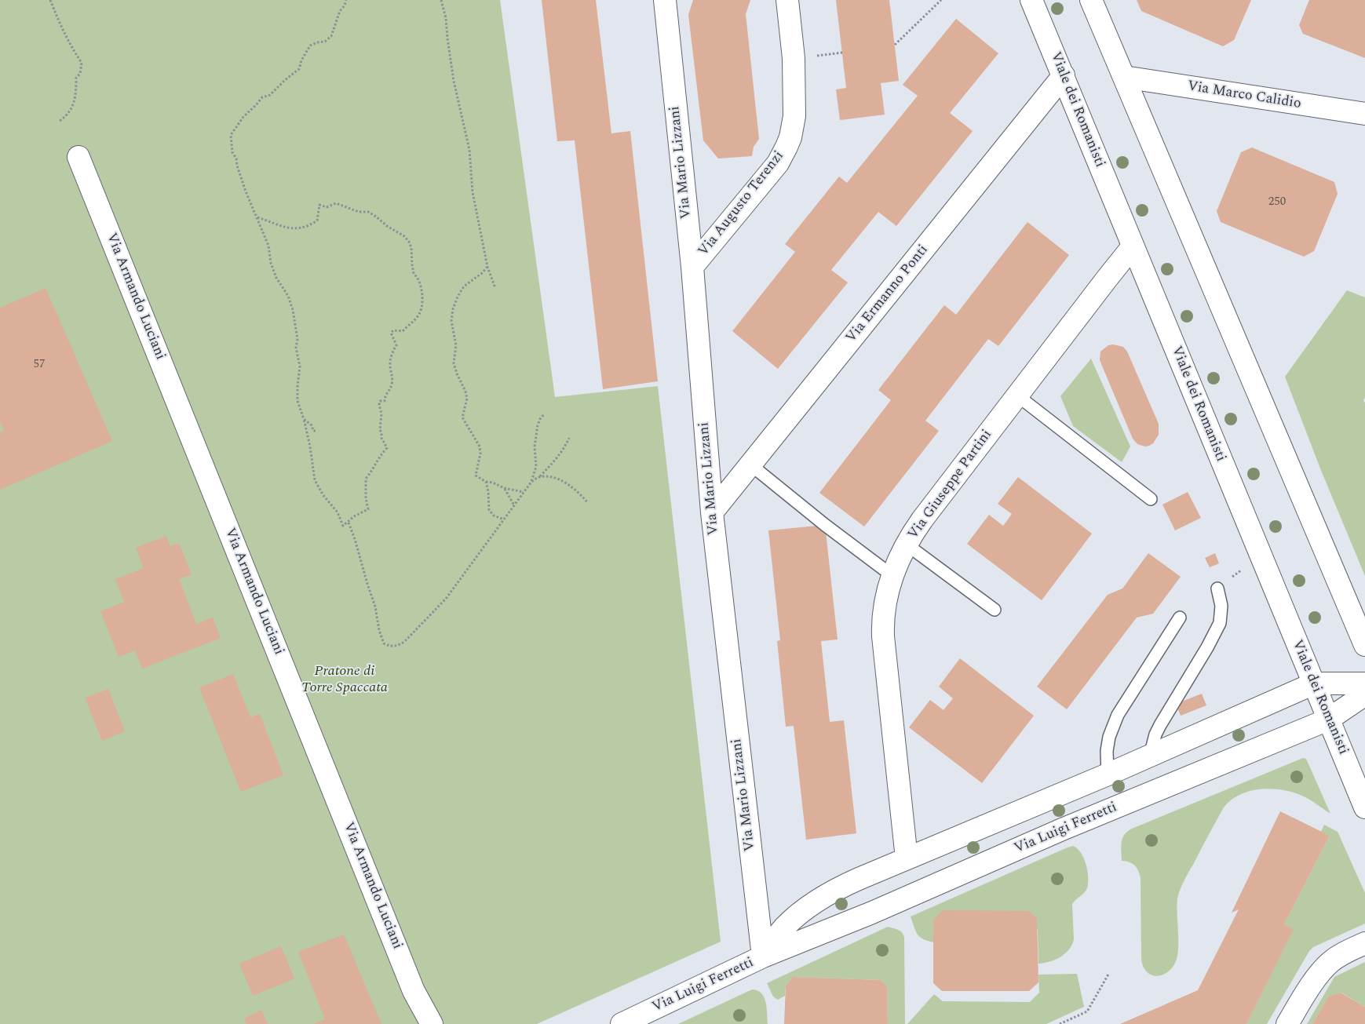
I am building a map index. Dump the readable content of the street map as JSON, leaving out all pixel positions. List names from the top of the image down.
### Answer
{
  "streets": {
    "street": [
      "Via Marco Calidio",
      "Viale dei Romanisti",
      "Via Mario Lizzani",
      "Via Augusto Terenzi",
      "Via Ermanno Ponti",
      "Via Armando Luciani",
      "Via Giuseppe Partini",
      "Via Luigi Ferretti"
    ]
  },
  "crossings": [
    ["Viale dei Romanisti", "Via Ermanno Ponti"],
    ["Viale dei Romanisti", "Via Giuseppe Partini"],
    ["Viale dei Romanisti", "Via Luigi Ferretti"],
    ["Via Mario Lizzani", "Via Augusto Terenzi"],
    ["Via Mario Lizzani", "Via Ermanno Ponti"],
    ["Via Mario Lizzani", "Via Luigi Ferretti"],
    ["Via Giuseppe Partini", "Via Luigi Ferretti"]
  ],
  "parks": ["Pratone di Torre Spaccata"],
  "house_numbers": ["250", "57"]
}
